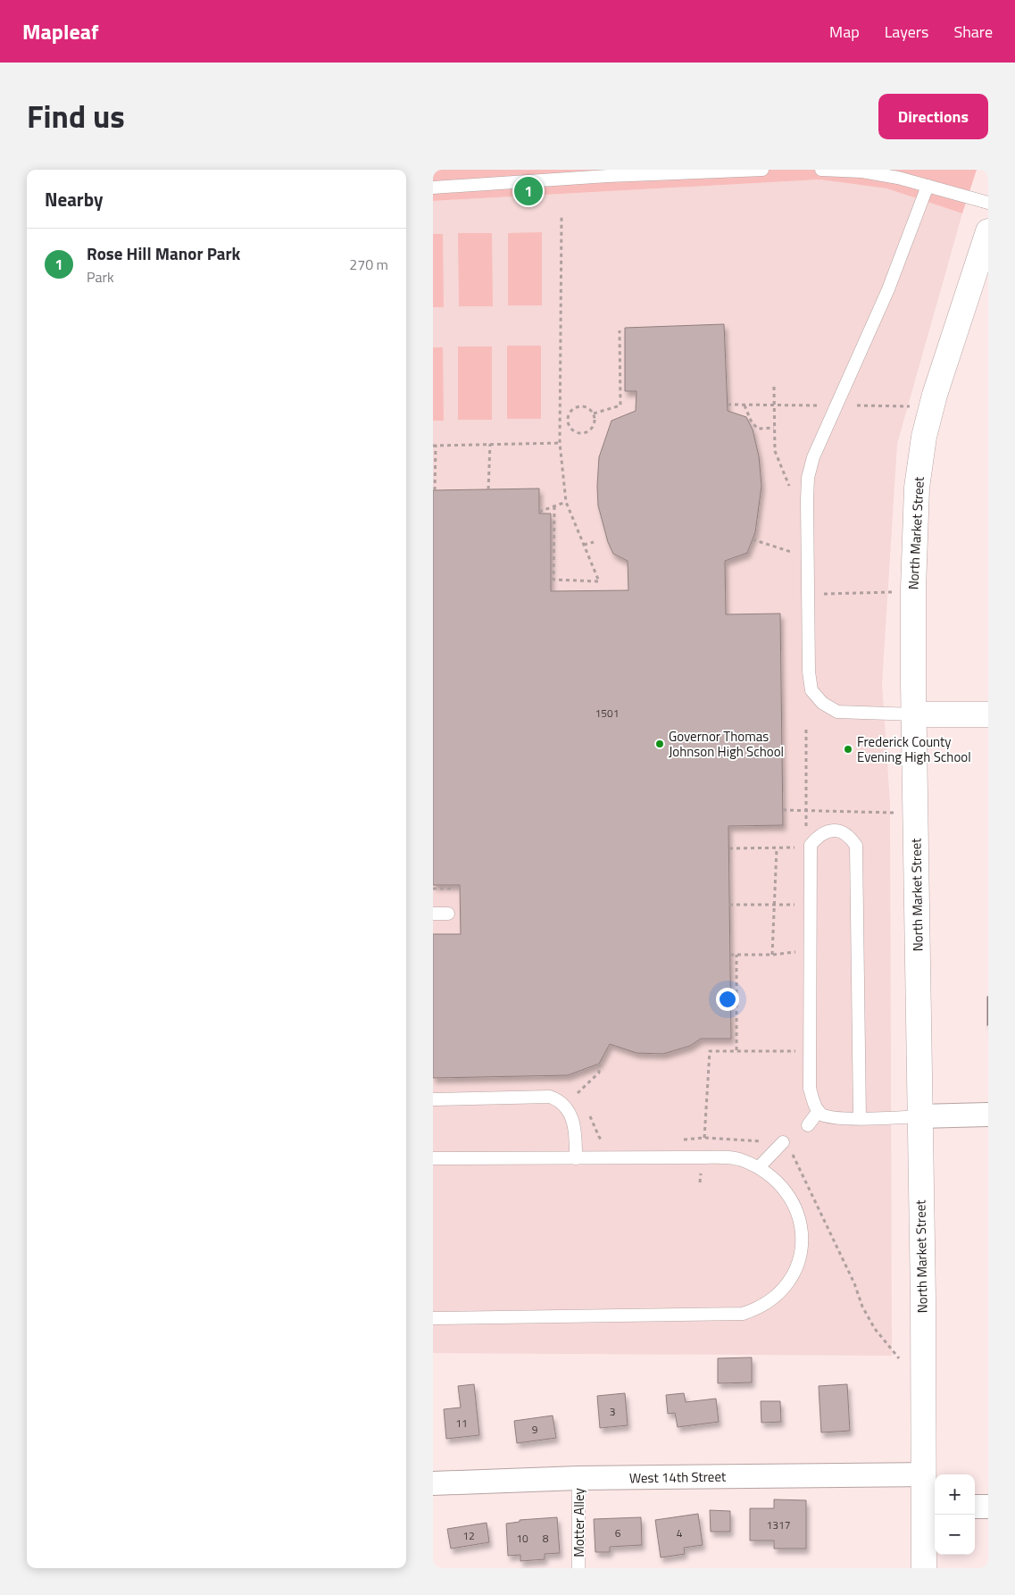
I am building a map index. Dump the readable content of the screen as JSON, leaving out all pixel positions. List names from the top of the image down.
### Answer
{
  "streets": {
    "main road": ["North Market Street"],
    "street": ["West 14th Street"],
    "lane": ["Motter Alley"]
  },
  "crossings": [
    ["North Market Street", "West 14th Street"],
    ["West 14th Street", "Motter Alley"]
  ],
  "places": ["Governor Thomas Johnson High School", "Frederick County Evening High School"],
  "house_numbers": [
    "1501",
    "3",
    "11",
    "9",
    "1317",
    "6",
    "4",
    "12",
    "10",
    "8"
  ],
  "page": {
    "header": "Mapleaf",
    "nav": ["Map", "Layers", "Share"],
    "title": "Find us",
    "buttons": "Directions",
    "heading": "Nearby",
    "pins": "1",
    "list": [
      {
        "mark": "1",
        "name": "Rose Hill Manor Park",
        "note": "Park",
        "value": "270 m"
      }
    ],
    "map_buttons": ["+", "−"]
  }
}
